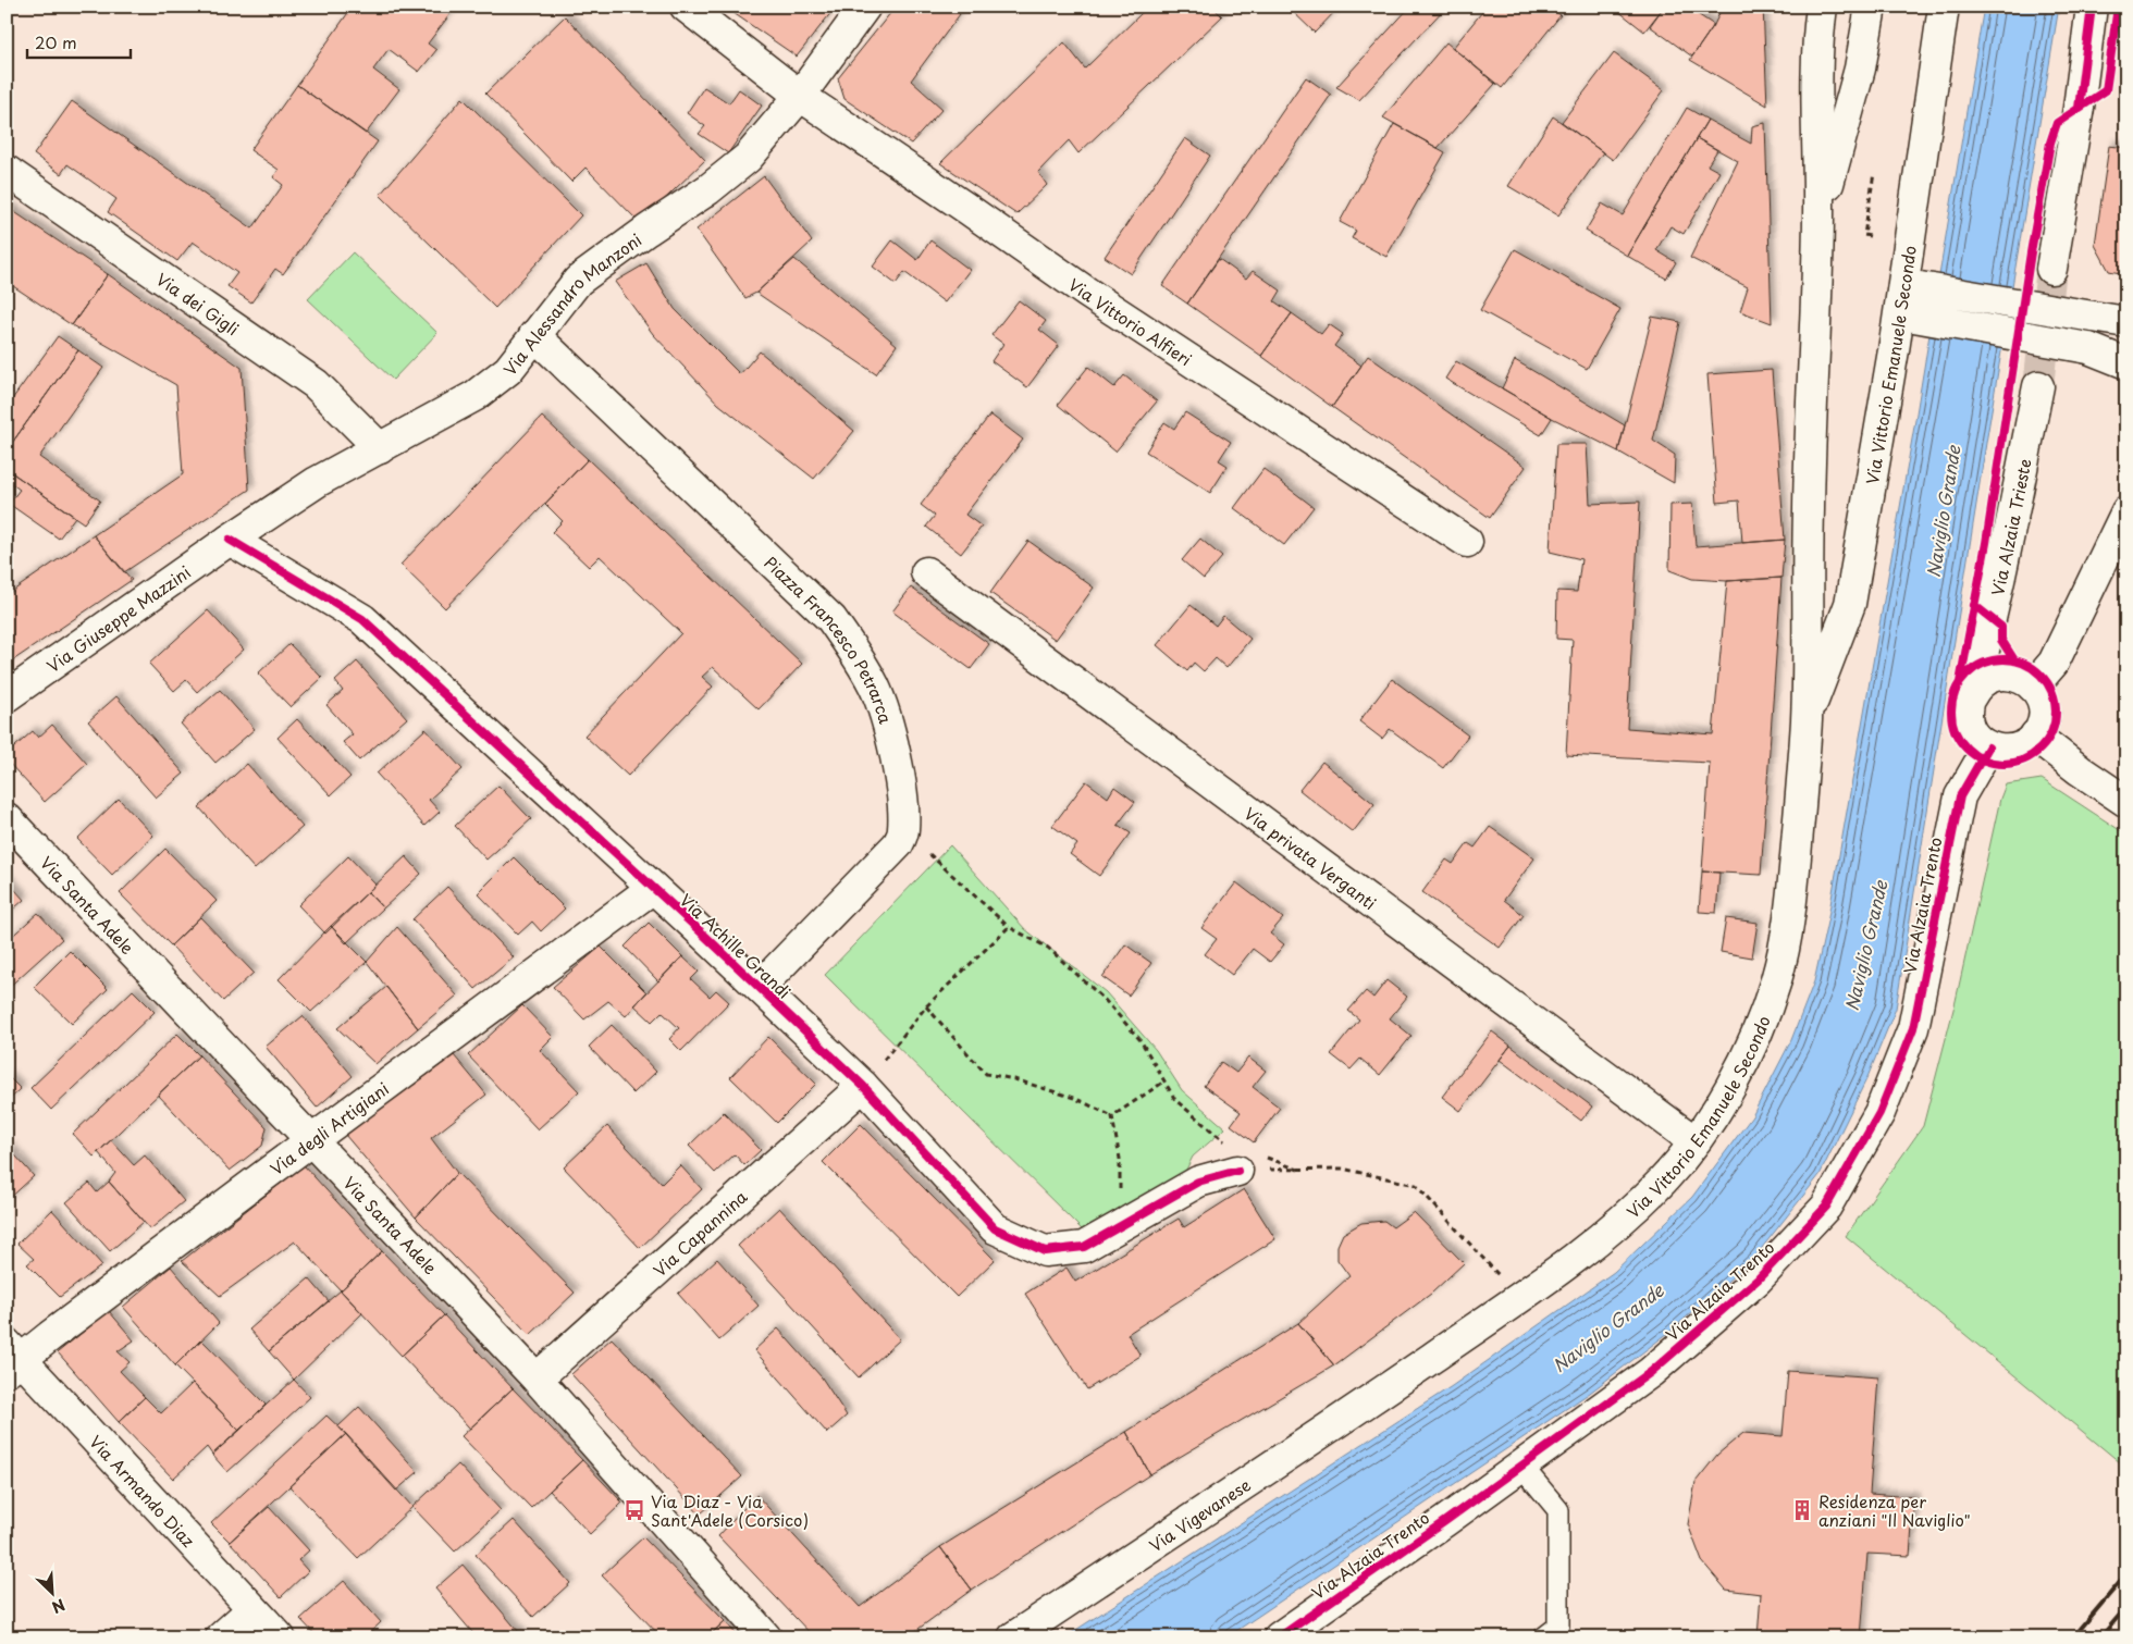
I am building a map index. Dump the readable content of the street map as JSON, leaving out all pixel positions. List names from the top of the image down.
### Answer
{
  "streets": {
    "street": [
      "Via dei Gigli",
      "Via Alessandro Manzoni",
      "Via Vittorio Alfieri",
      "Via Vittorio Emanuele Secondo",
      "Via Alzaia Trieste",
      "Via Giuseppe Mazzini",
      "Piazza Francesco Petrarca",
      "Via privata Verganti",
      "Via Santa Adele",
      "Via Alzaia Trento",
      "Via Achille Grandi",
      "Via degli Artigiani",
      "Via Capannina",
      "Via Armando Diaz",
      "Via Vigevanese"
    ]
  },
  "crossings": [
    ["Via dei Gigli", "Via Alessandro Manzoni"],
    ["Via Alessandro Manzoni", "Via Vittorio Alfieri"],
    ["Via Alessandro Manzoni", "Via Giuseppe Mazzini"],
    ["Via Alessandro Manzoni", "Piazza Francesco Petrarca"],
    ["Via Alessandro Manzoni", "Via Achille Grandi"],
    ["Via Vittorio Emanuele Secondo", "Via privata Verganti"],
    ["Via Vittorio Emanuele Secondo", "Via Vigevanese"],
    ["Via Alzaia Trieste", "Via Alzaia Trento"],
    ["Via Giuseppe Mazzini", "Via Achille Grandi"],
    ["Via Santa Adele", "Via degli Artigiani"],
    ["Via Santa Adele", "Via Capannina"],
    ["Via Achille Grandi", "Via degli Artigiani"],
    ["Via Achille Grandi", "Via Capannina"],
    ["Via degli Artigiani", "Via Armando Diaz"]
  ],
  "water": ["Naviglio Grande"],
  "places": {
    "bus stop": ["Via Diaz - Via Sant'Adele (Corsico)"],
    "building": ["Residenza per anziani \"Il Naviglio\""]
  },
  "scale_bar": "20 m",
  "north": "bottom right"
}
